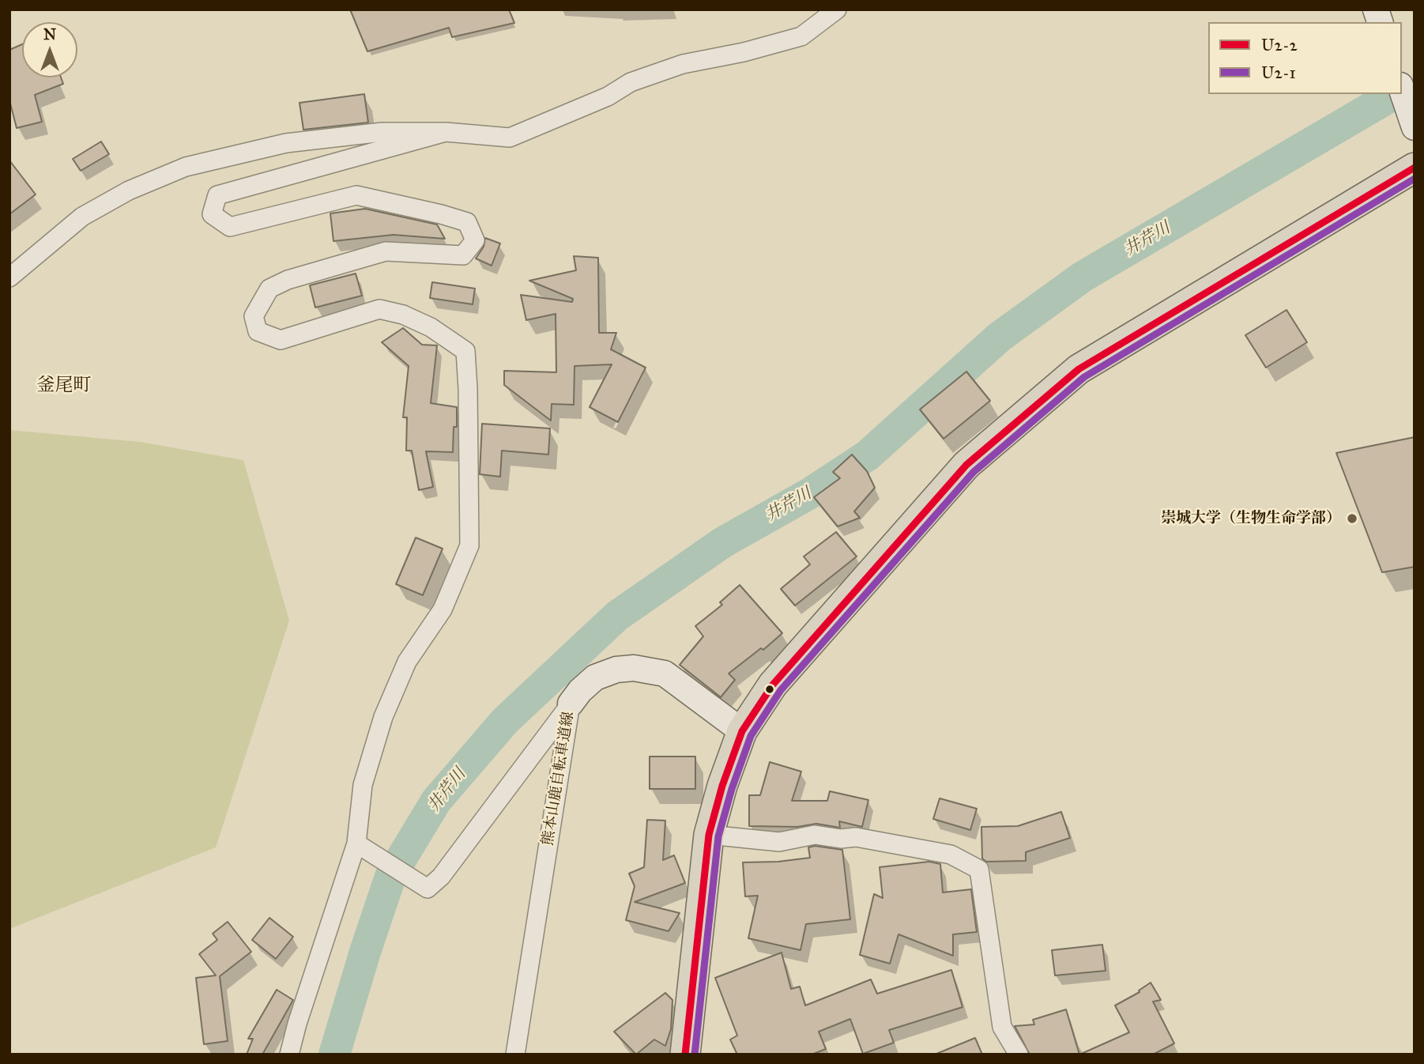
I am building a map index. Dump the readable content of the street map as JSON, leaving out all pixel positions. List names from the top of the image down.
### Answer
{
  "streets": {
    "main road": ["熊本山鹿自転車道線"]
  },
  "districts": ["釜尾町"],
  "water": ["井芹川"],
  "places": ["崇城大学（生物生命学部）"],
  "lines": ["transit line U2-2", "transit line U2-1"],
  "legend": ["U2-2", "U2-1"],
  "north": "top"
}
